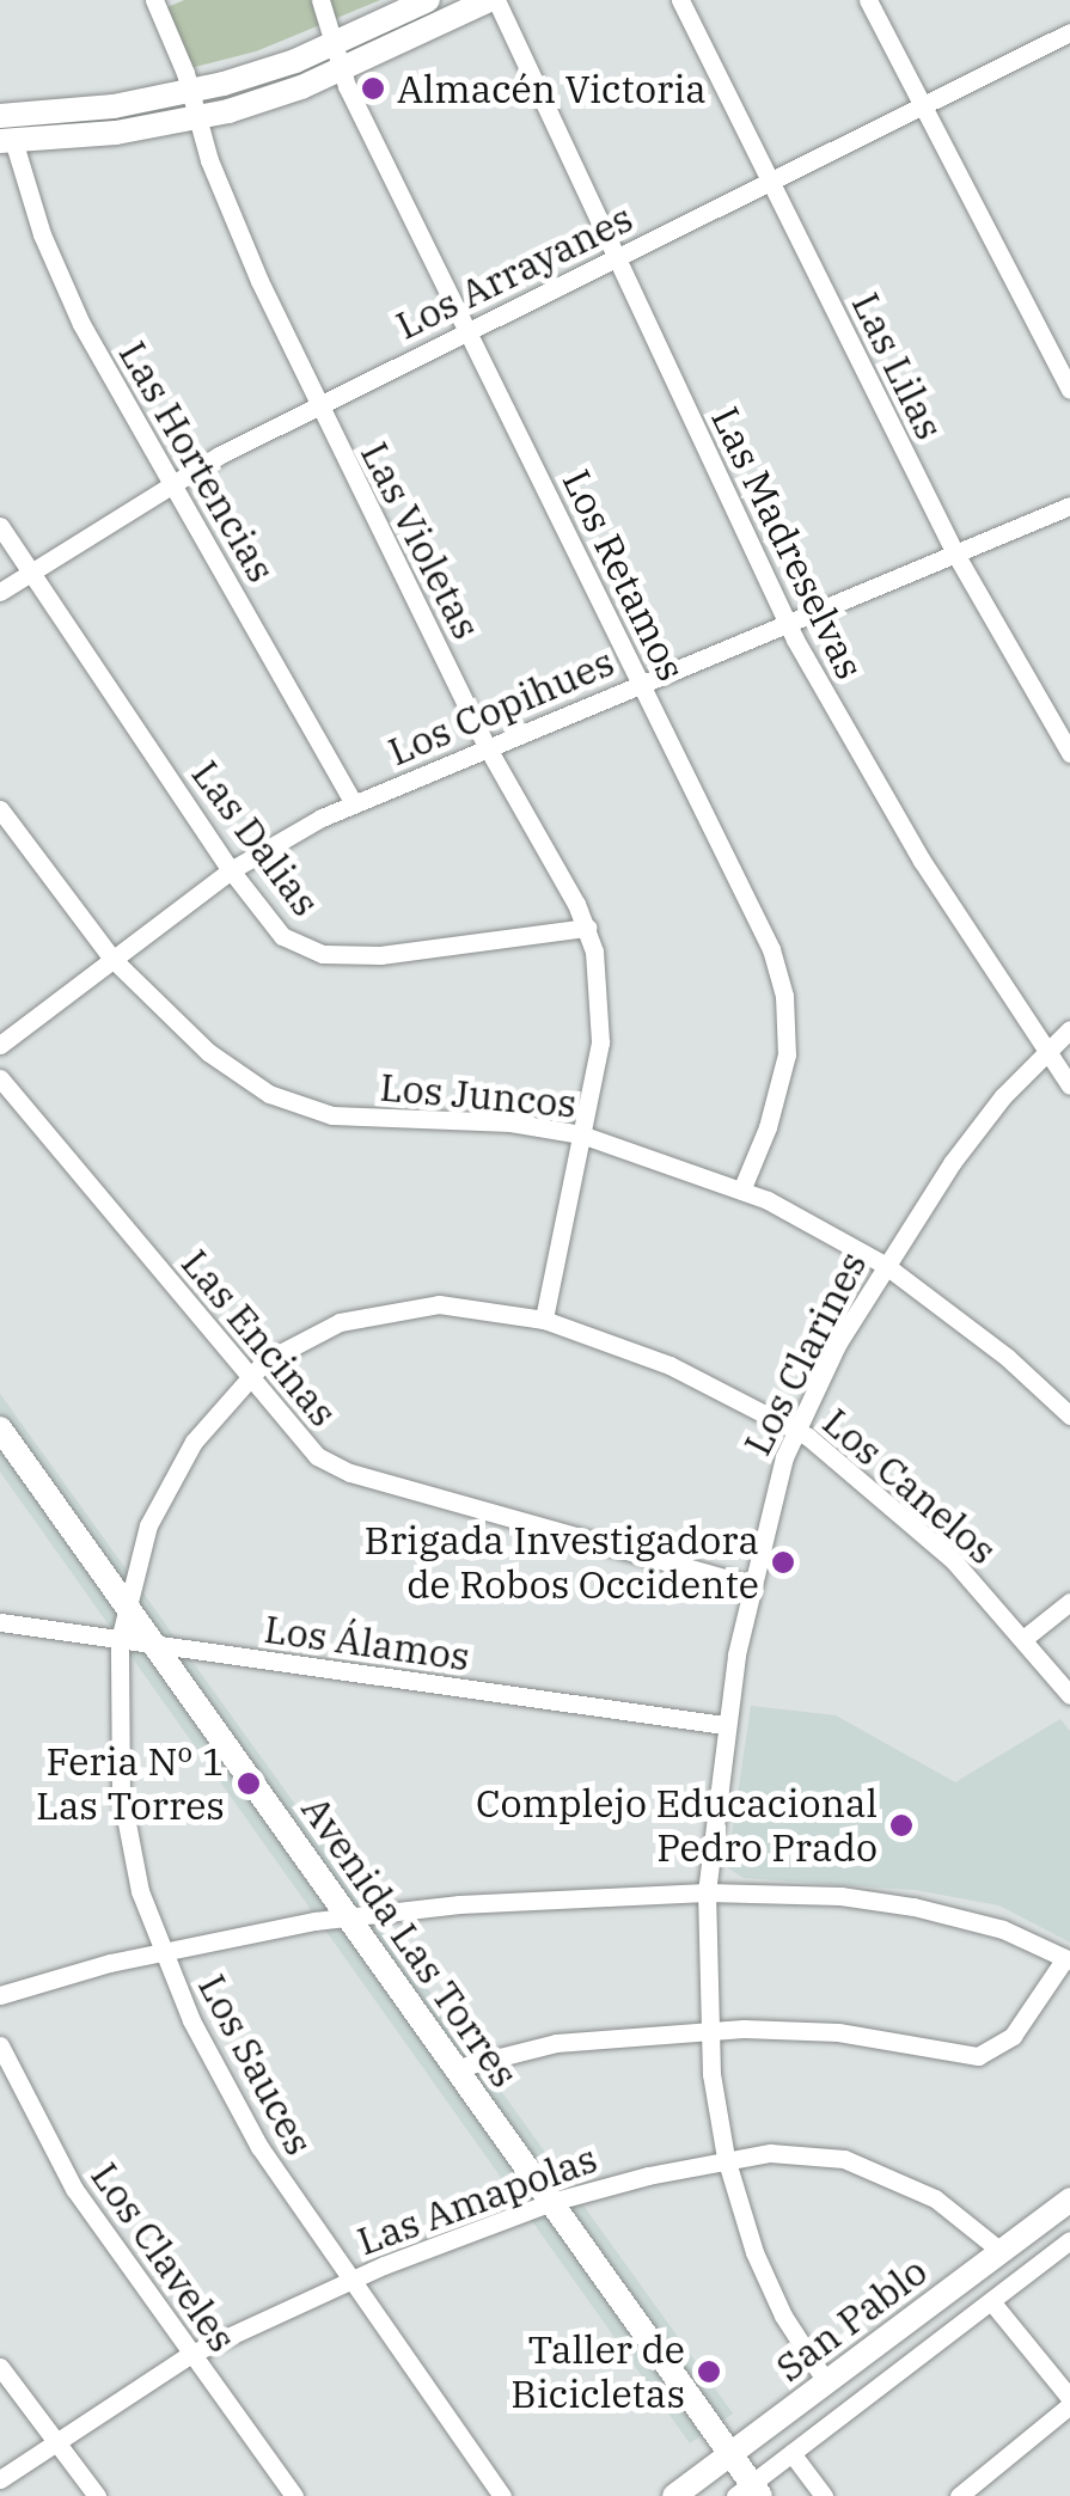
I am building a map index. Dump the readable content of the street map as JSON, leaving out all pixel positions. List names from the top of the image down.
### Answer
{
  "streets": {
    "main road": ["Avenida Las Torres", "San Pablo"],
    "street": [
      "Los Arrayanes",
      "Las Lilas",
      "Las Hortencias",
      "Las Violetas",
      "Las Madreselvas",
      "Los Retamos",
      "Los Copihues",
      "Las Dalias",
      "Los Juncos",
      "Las Encinas",
      "Los Clarines",
      "Los Canelos",
      "Los Álamos",
      "Los Sauces",
      "Las Amapolas",
      "Los Claveles"
    ]
  },
  "crossings": [
    ["Los Arrayanes", "Las Lilas"],
    ["Los Arrayanes", "Las Hortencias"],
    ["Los Arrayanes", "Las Violetas"],
    ["Los Arrayanes", "Las Madreselvas"],
    ["Los Arrayanes", "Los Retamos"],
    ["Los Arrayanes", "Las Dalias"],
    ["Las Lilas", "Los Copihues"],
    ["Las Hortencias", "Los Copihues"],
    ["Las Violetas", "Los Copihues"],
    ["Las Violetas", "Las Dalias"],
    ["Las Violetas", "Los Juncos"],
    ["Las Violetas", "Los Canelos"],
    ["Las Madreselvas", "Los Copihues"],
    ["Las Madreselvas", "Los Clarines"],
    ["Los Retamos", "Los Copihues"],
    ["Los Retamos", "Los Juncos"],
    ["Los Copihues", "Las Dalias"],
    ["Los Copihues", "Los Juncos"],
    ["Los Juncos", "Los Clarines"],
    ["Las Encinas", "Los Clarines"],
    ["Las Encinas", "Los Canelos"],
    ["Los Clarines", "Los Canelos"],
    ["Los Clarines", "Los Álamos"],
    ["Los Clarines", "Las Amapolas"],
    ["Los Clarines", "San Pablo"],
    ["Los Canelos", "Avenida Las Torres"],
    ["Los Canelos", "Los Sauces"],
    ["Los Álamos", "Avenida Las Torres"],
    ["Los Álamos", "Los Sauces"],
    ["Avenida Las Torres", "Los Sauces"],
    ["Avenida Las Torres", "Las Amapolas"],
    ["Avenida Las Torres", "San Pablo"],
    ["Los Sauces", "Las Amapolas"],
    ["Las Amapolas", "Los Claveles"],
    ["Las Amapolas", "San Pablo"]
  ],
  "places": [
    "Almacén Victoria",
    "Brigada Investigadora de Robos Occidente",
    "Feria Nº 1 Las Torres",
    "Complejo Educacional Pedro Prado",
    "Taller de Bicicletas"
  ]
}
